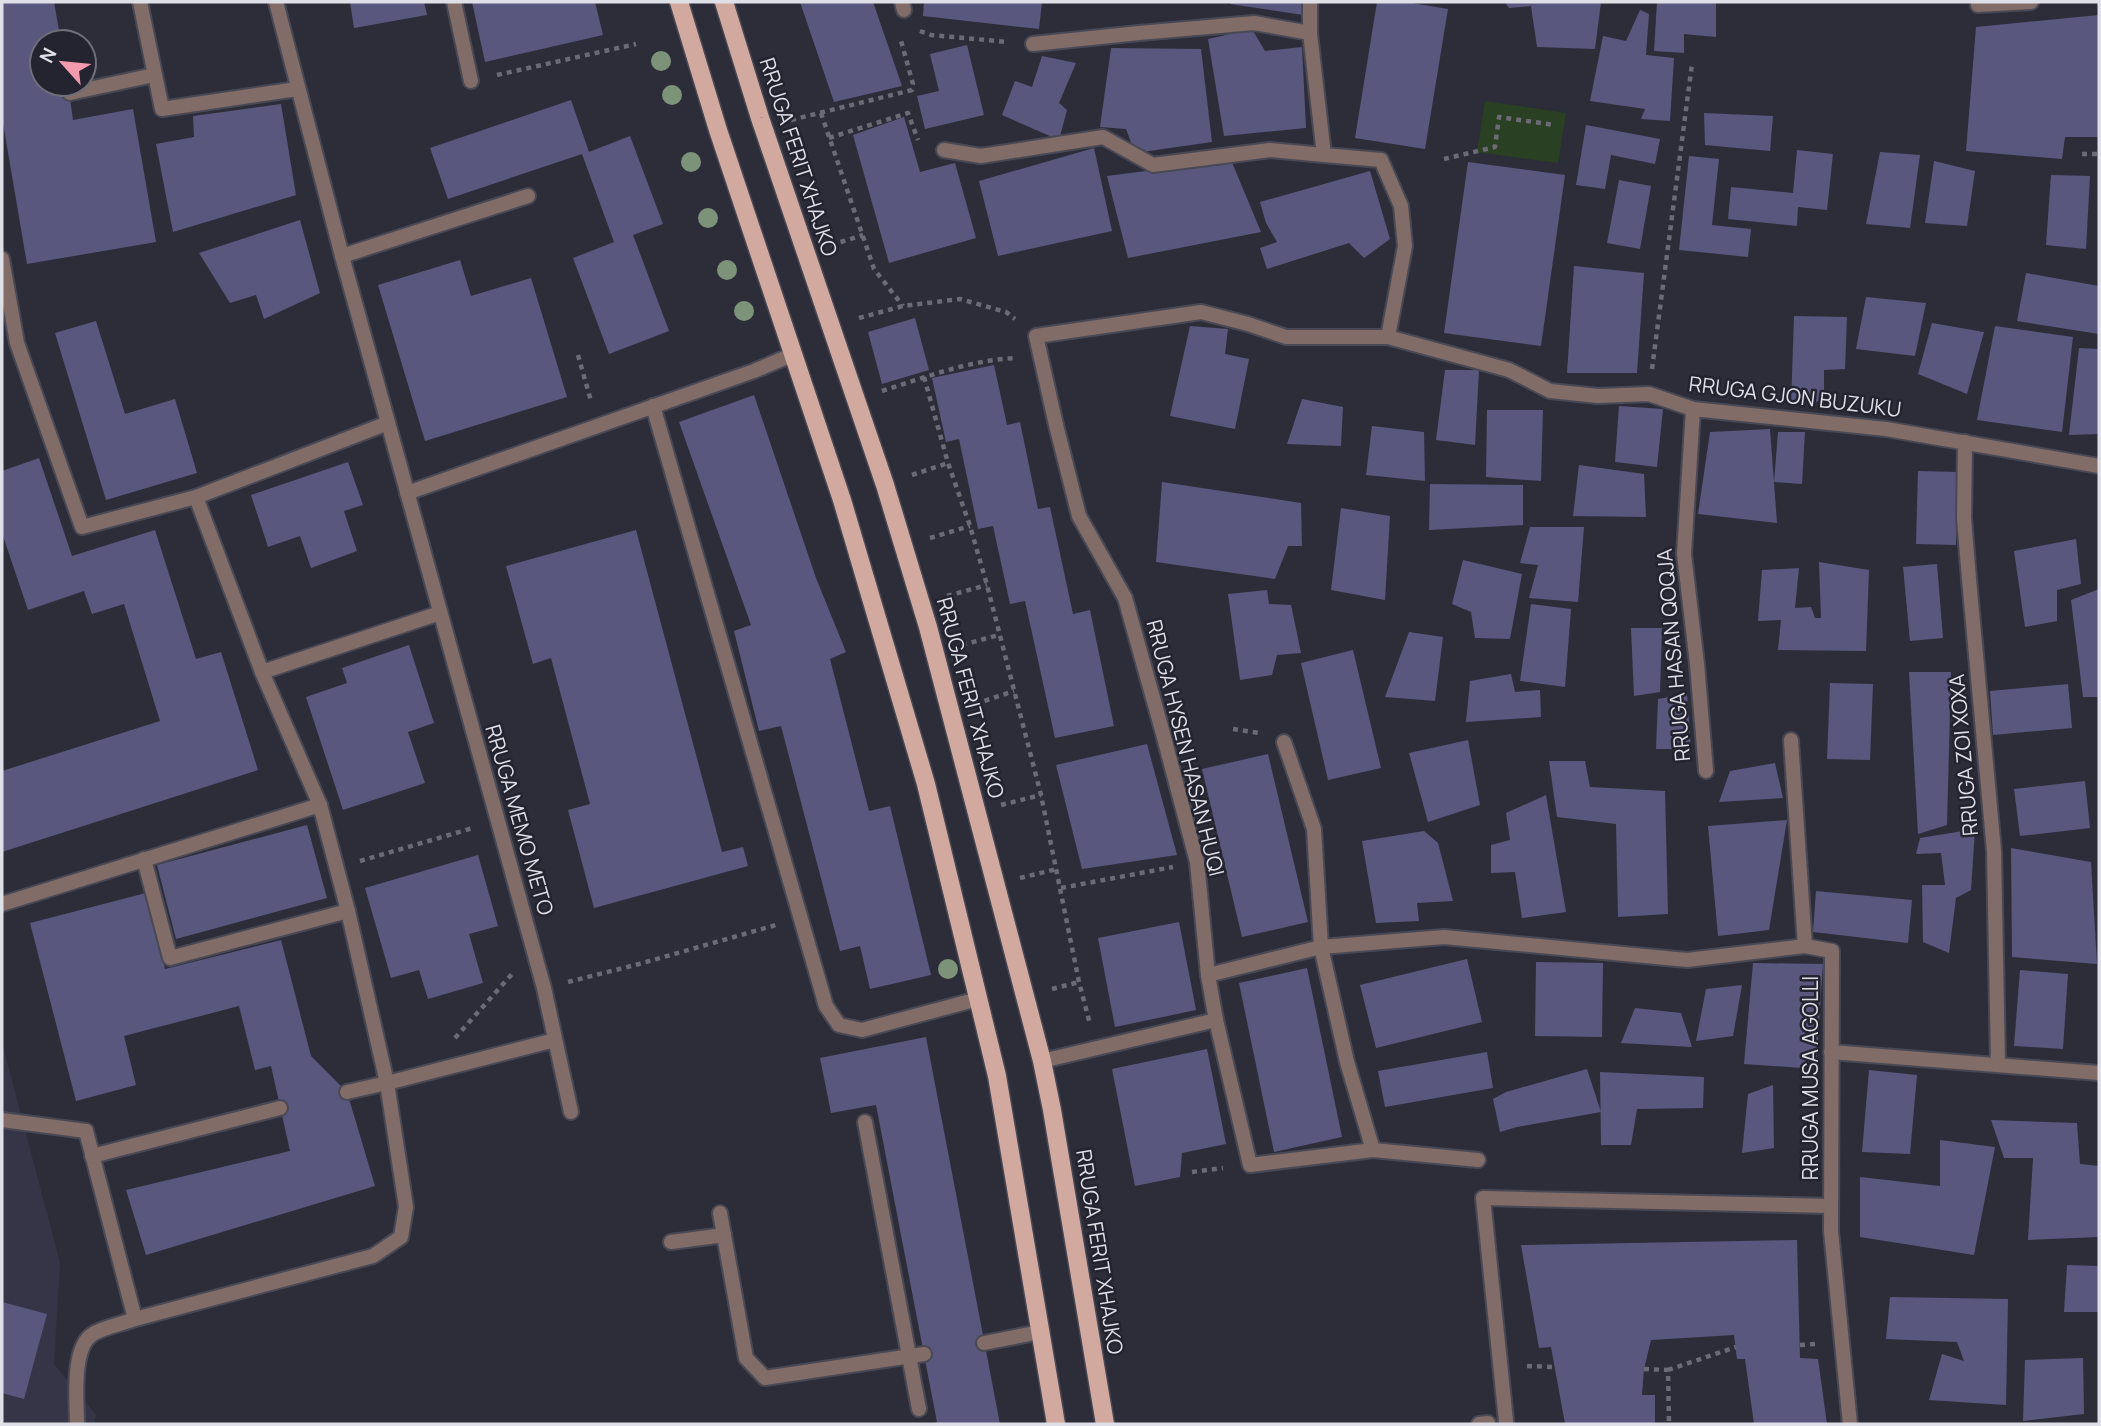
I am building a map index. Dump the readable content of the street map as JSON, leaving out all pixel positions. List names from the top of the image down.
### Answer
{
  "streets": {
    "main road": ["RRUGA FERIT XHAJKO"],
    "street": [
      "RRUGA GJON BUZUKU",
      "RRUGA HASAN QOQJA",
      "RRUGA HYSEN HASAN HUQI",
      "RRUGA ZOI XOXA",
      "RRUGA MEMO METO",
      "RRUGA MUSA AGOLLI"
    ]
  },
  "crossings": [
    ["RRUGA GJON BUZUKU", "RRUGA HASAN QOQJA"],
    ["RRUGA GJON BUZUKU", "RRUGA HYSEN HASAN HUQI"],
    ["RRUGA GJON BUZUKU", "RRUGA ZOI XOXA"],
    ["RRUGA HYSEN HASAN HUQI", "RRUGA MUSA AGOLLI"]
  ],
  "north": "top left"
}
